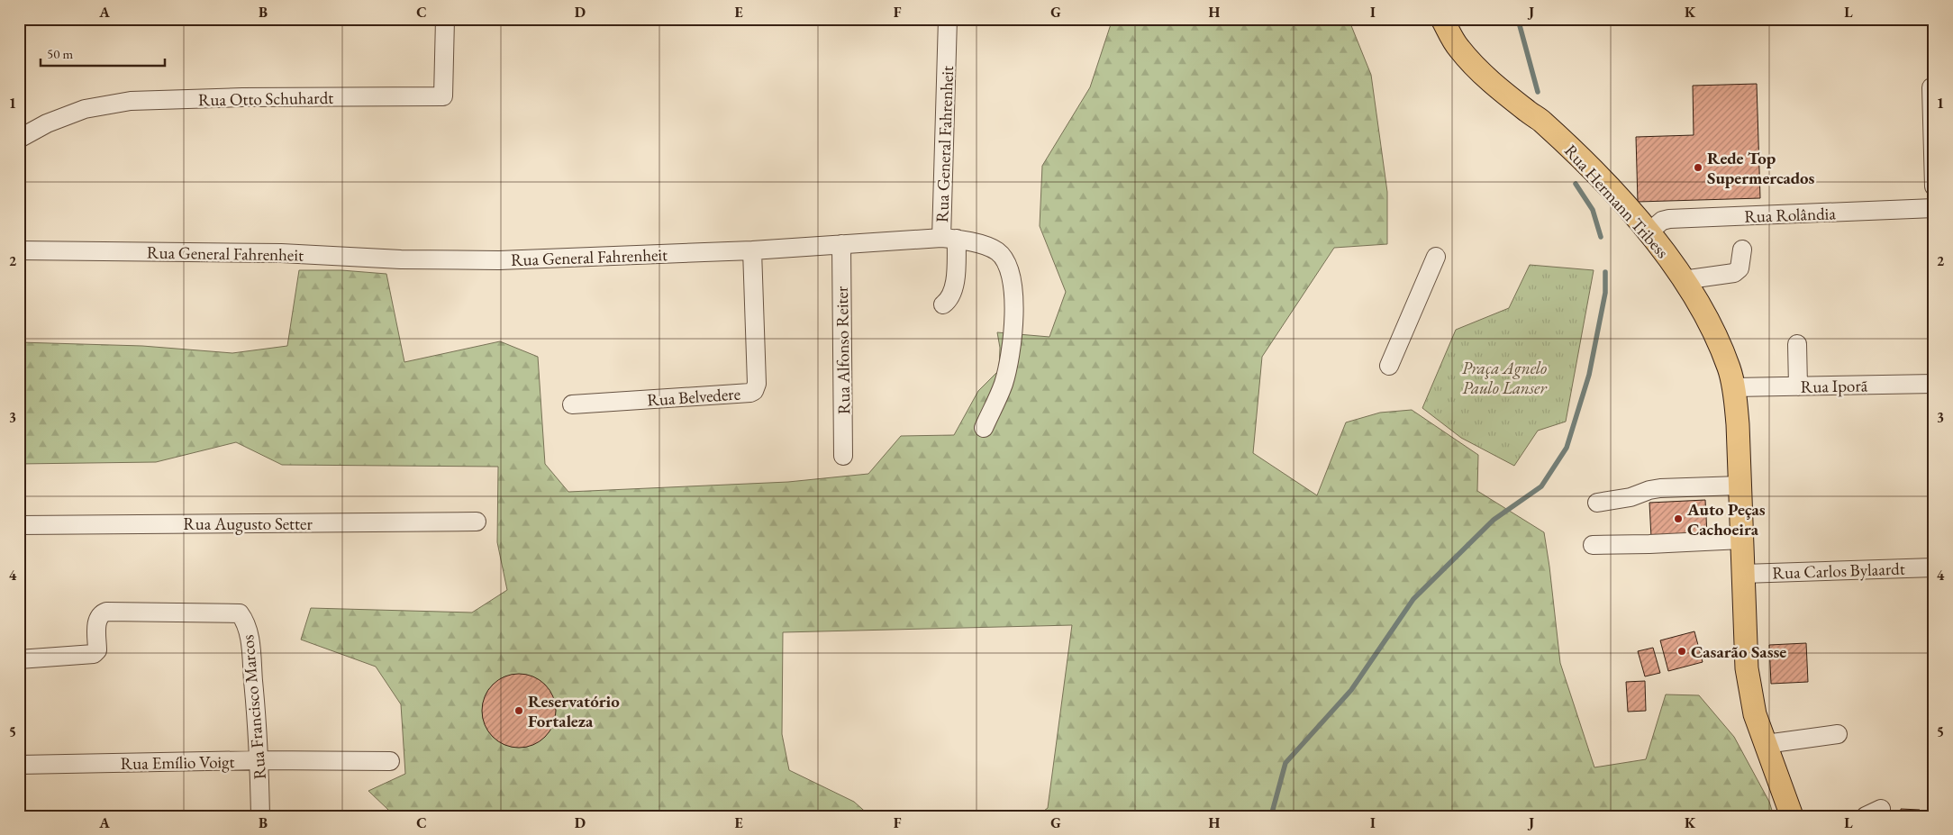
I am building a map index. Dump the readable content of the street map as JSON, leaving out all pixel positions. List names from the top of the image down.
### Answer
{
  "streets": {
    "main road": ["Rua Hermann Tribess"],
    "street": [
      "Rua Otto Schuhardt",
      "Rua General Fahrenheit",
      "Rua Rolândia",
      "Rua Alfonso Reiter",
      "Rua Iporã",
      "Rua Belvedere",
      "Rua Augusto Setter",
      "Rua Carlos Bylaardt",
      "Rua Francisco Marcos",
      "Rua Emílio Voigt"
    ]
  },
  "crossings": [
    ["Rua General Fahrenheit", "Rua Alfonso Reiter"],
    ["Rua General Fahrenheit", "Rua Belvedere"],
    ["Rua Hermann Tribess", "Rua Rolândia"],
    ["Rua Hermann Tribess", "Rua Iporã"],
    ["Rua Hermann Tribess", "Rua Carlos Bylaardt"],
    ["Rua Francisco Marcos", "Rua Emílio Voigt"]
  ],
  "parks": ["Praça Agnelo Paulo Lanser"],
  "places": [
    "Rede Top Supermercados",
    "Auto Peças Cachoeira",
    "Casarão Sasse",
    "Reservatório Fortaleza"
  ],
  "scale_bar": "50 m",
  "grid": {
    "columns": [
      "A",
      "B",
      "C",
      "D",
      "E",
      "F",
      "G",
      "H",
      "I",
      "J",
      "K",
      "L"
    ],
    "rows": [
      "1",
      "2",
      "3",
      "4",
      "5"
    ]
  }
}
